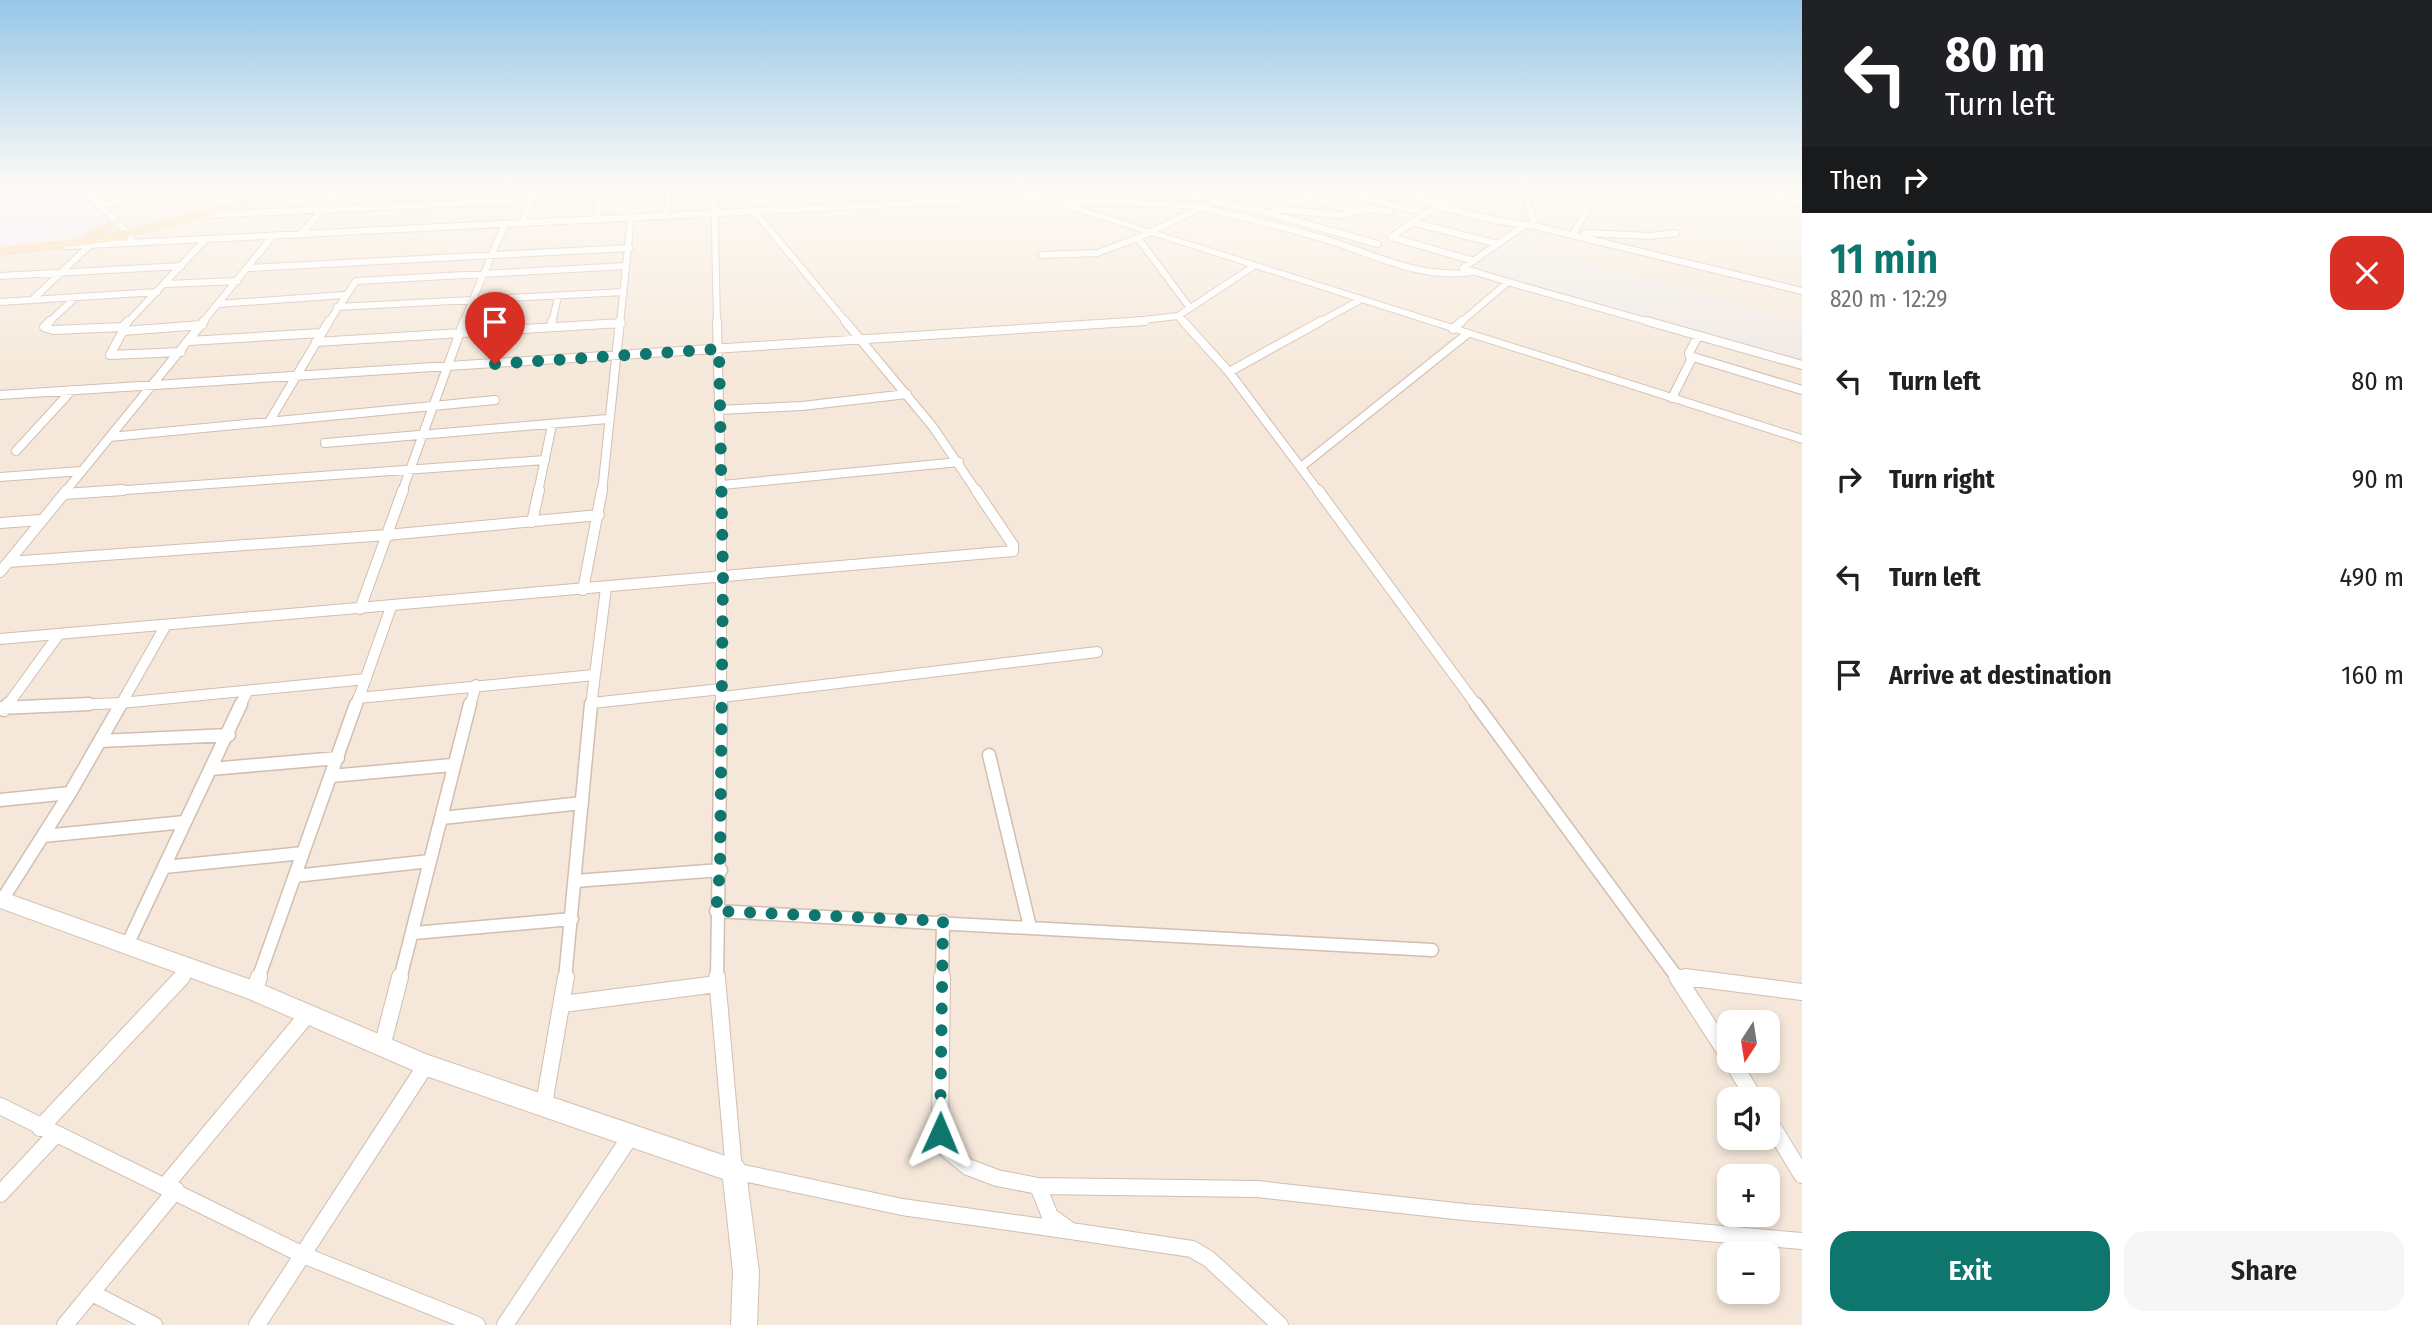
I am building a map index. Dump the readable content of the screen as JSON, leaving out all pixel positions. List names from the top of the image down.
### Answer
{
  "north": "bottom",
  "page": {
    "turn": ["80 m", "Turn left"],
    "then": "Then",
    "heading": ["11 min", "820 m · 12:29"],
    "list": [
      {
        "name": "Turn left",
        "value": "80 m"
      },
      {
        "name": "Turn right",
        "value": "90 m"
      },
      {
        "name": "Turn left",
        "value": "490 m"
      },
      {
        "name": "Arrive at destination",
        "value": "160 m"
      }
    ],
    "map_buttons": ["+", "−"],
    "buttons": ["Exit", "Share"]
  }
}
